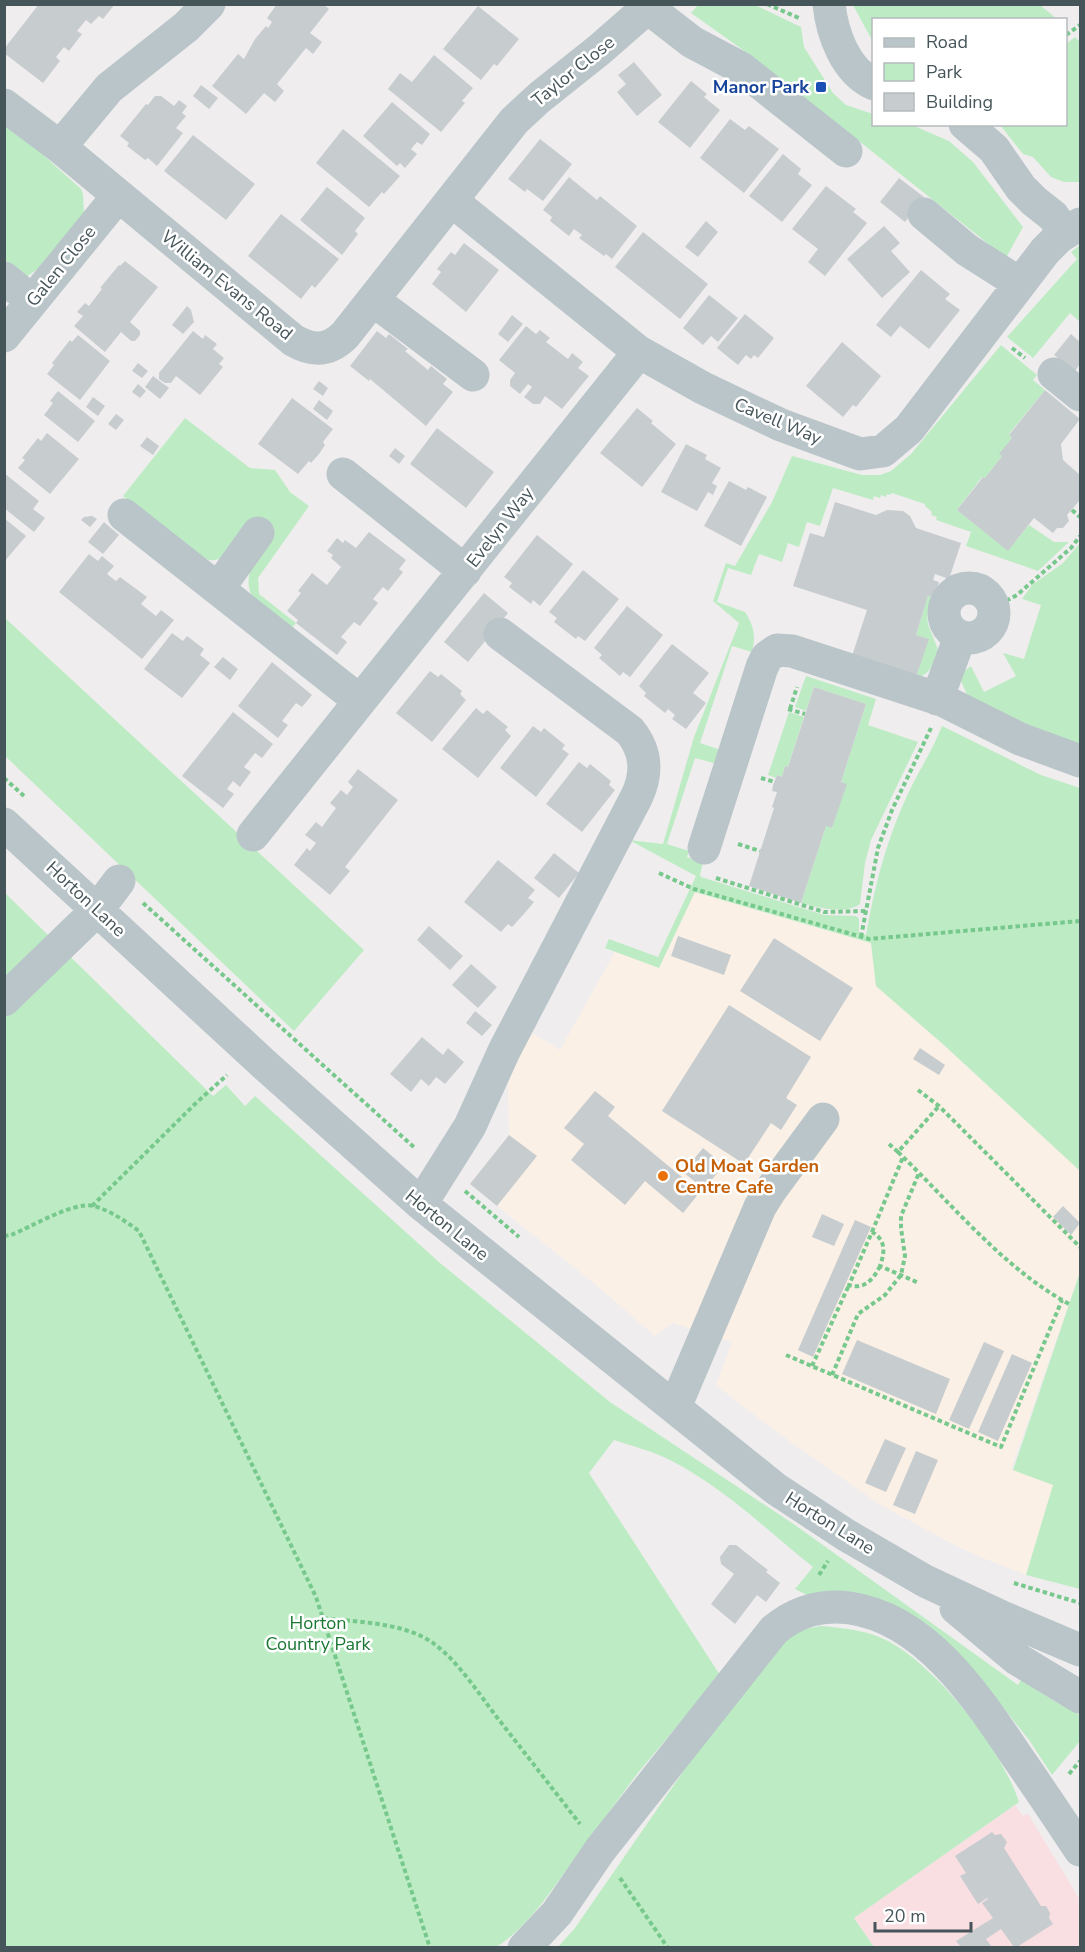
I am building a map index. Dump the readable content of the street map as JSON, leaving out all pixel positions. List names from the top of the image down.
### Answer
{
  "streets": {
    "street": [
      "Taylor Close",
      "Galen Close",
      "William Evans Road",
      "Cavell Way",
      "Evelyn Way",
      "Horton Lane"
    ]
  },
  "crossings": [
    ["Taylor Close", "William Evans Road"],
    ["Galen Close", "William Evans Road"],
    ["William Evans Road", "Cavell Way"],
    ["Cavell Way", "Evelyn Way"]
  ],
  "parks": ["Horton Country Park"],
  "places": {
    "transit": ["Manor Park"],
    "other": ["Old Moat Garden Centre Cafe"]
  },
  "legend": ["Road", "Park", "Building"],
  "scale_bar": "20 m"
}
